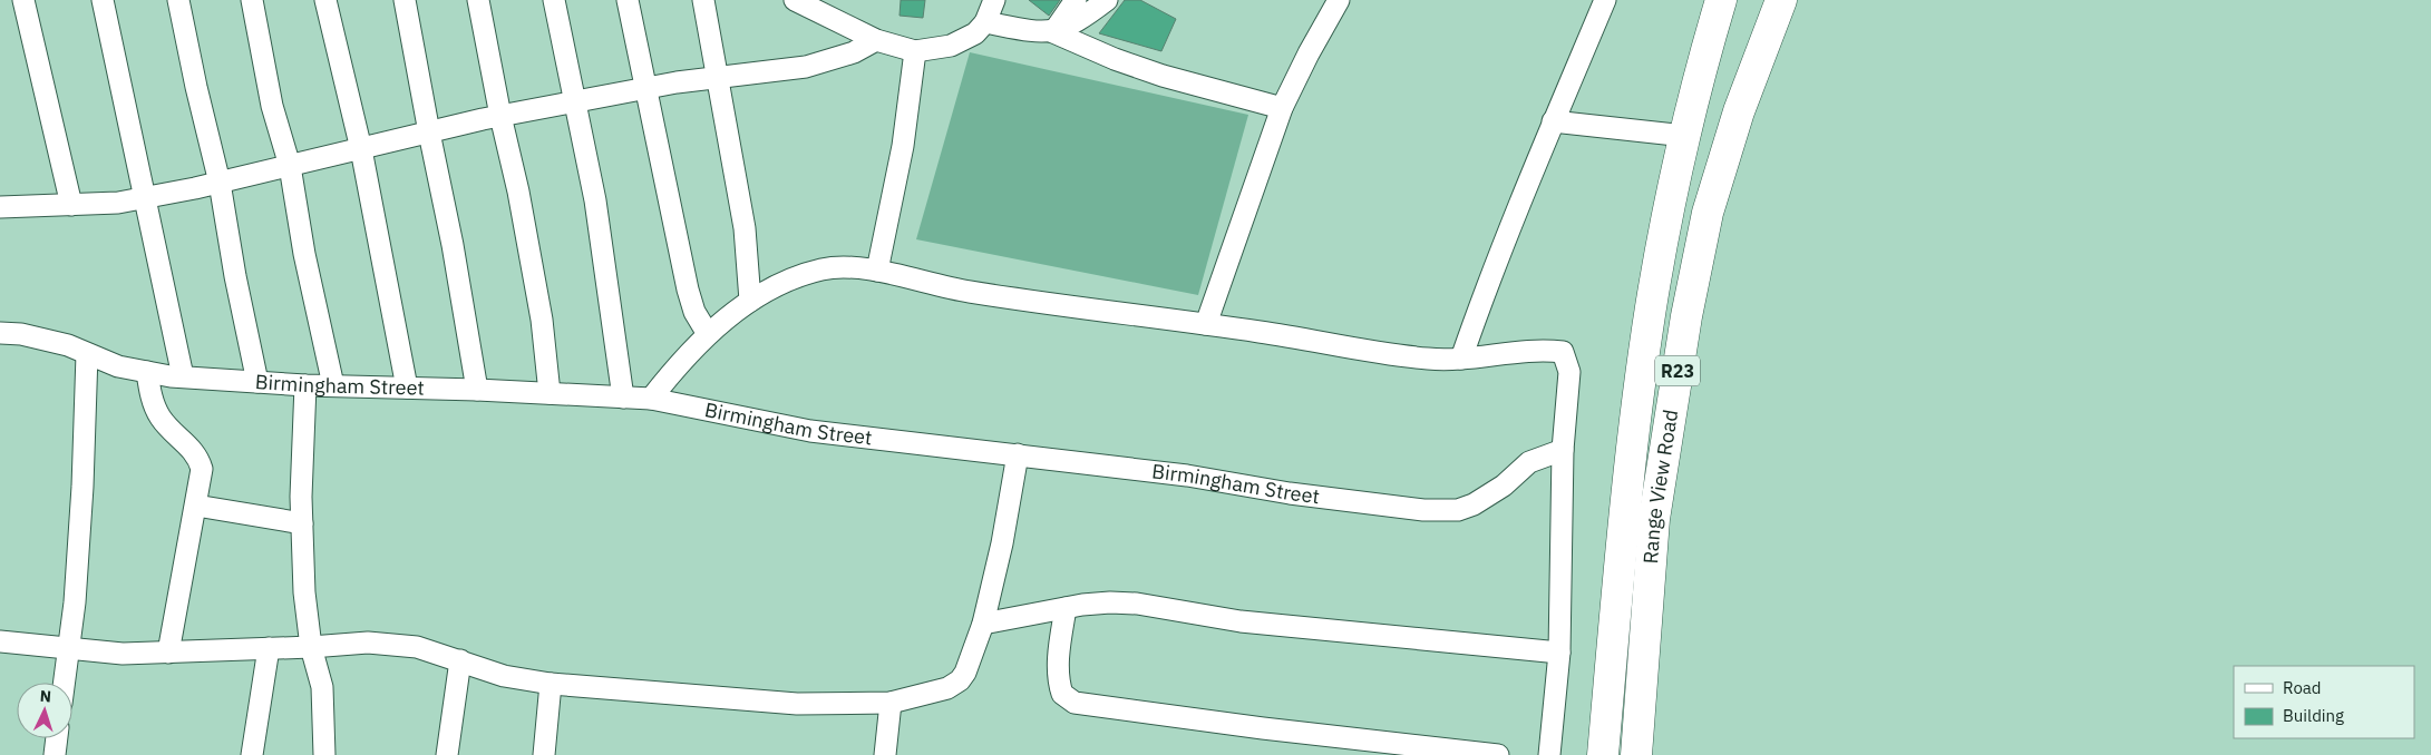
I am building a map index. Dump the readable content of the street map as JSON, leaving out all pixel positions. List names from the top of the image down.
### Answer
{
  "streets": {
    "main road": ["R23", "Range View Road"],
    "street": ["Birmingham Street"]
  },
  "legend": ["Road", "Building"],
  "north": "top"
}
